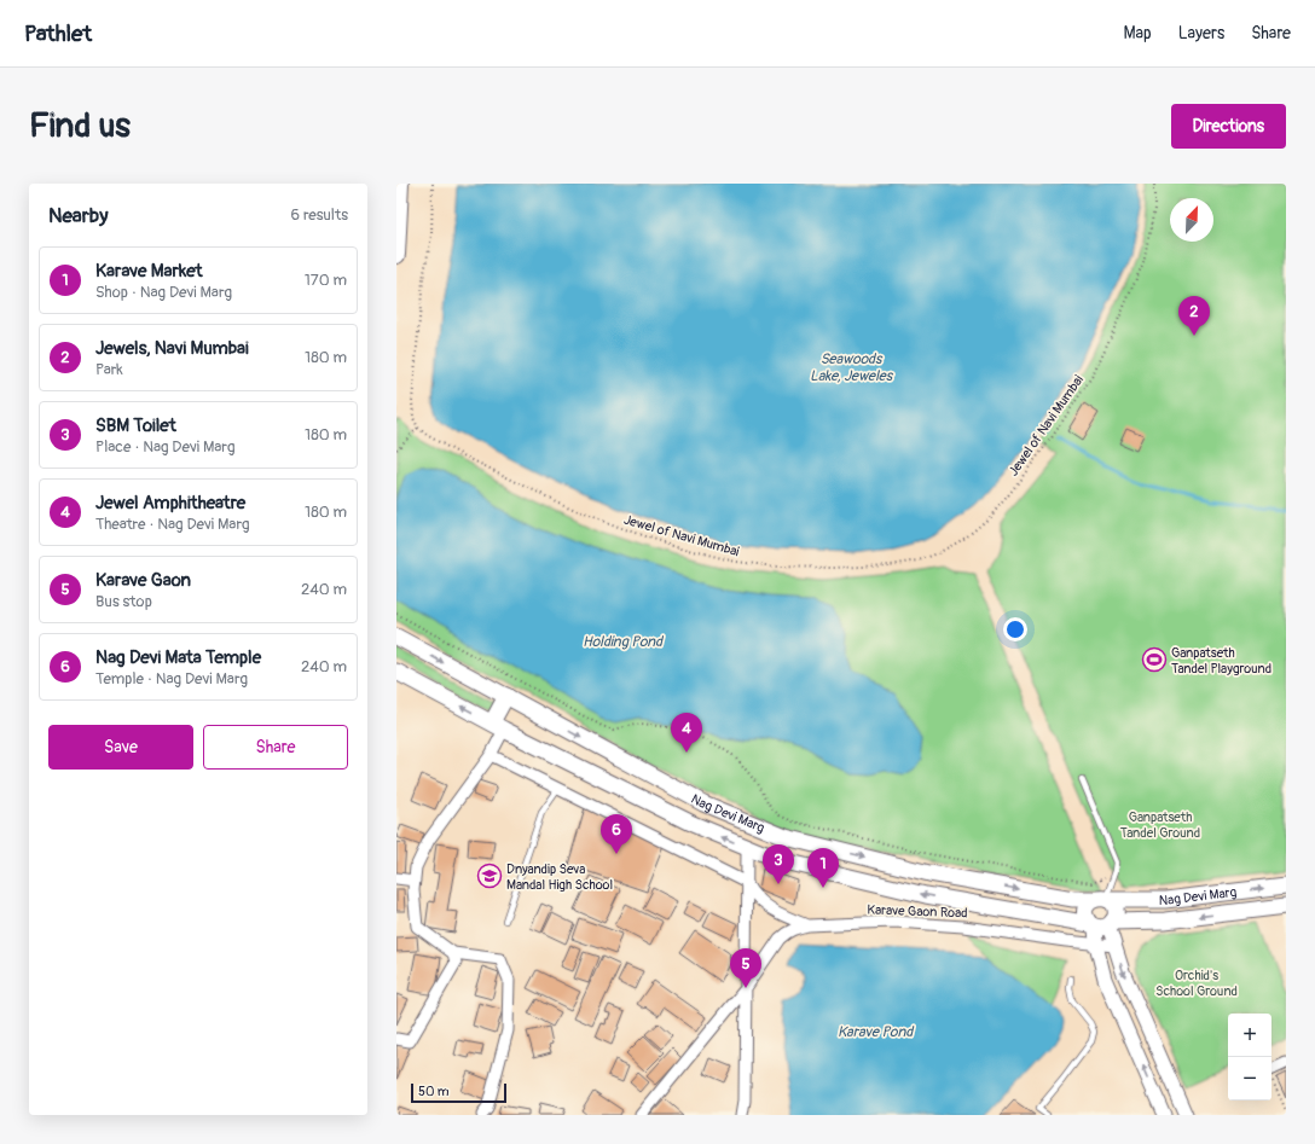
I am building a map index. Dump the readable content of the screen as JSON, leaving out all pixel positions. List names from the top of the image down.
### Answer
{
  "streets": {
    "main road": ["Nag Devi Marg"],
    "street": ["Karave Gaon Road"],
    "path": ["Jewel of Navi Mumbai"]
  },
  "water": ["Seawoods Lake, Jeweles", "Holding Pond", "Karave Pond"],
  "parks": ["Ganpatseth Tandel Ground", "Orchid's School Ground"],
  "places": {
    "sports": ["Ganpatseth Tandel Playground"],
    "school or university": ["Dnyandip Seva Mandal High School"]
  },
  "scale_bar": "50 m",
  "north": "top right",
  "page": {
    "header": "Pathlet",
    "nav": ["Map", "Layers", "Share"],
    "buttons": [
      "Directions",
      ["Save", "Share"]
    ],
    "title": "Find us",
    "heading": ["Nearby", "6 results"],
    "list": [
      {
        "mark": "1",
        "name": "Karave Market",
        "note": "Shop · Nag Devi Marg",
        "value": "170 m"
      },
      {
        "mark": "2",
        "name": "Jewels, Navi Mumbai",
        "note": "Park",
        "value": "180 m"
      },
      {
        "mark": "3",
        "name": "SBM Toilet",
        "note": "Place · Nag Devi Marg",
        "value": "180 m"
      },
      {
        "mark": "4",
        "name": "Jewel Amphitheatre",
        "note": "Theatre · Nag Devi Marg",
        "value": "180 m"
      },
      {
        "mark": "5",
        "name": "Karave Gaon",
        "note": "Bus stop",
        "value": "240 m"
      },
      {
        "mark": "6",
        "name": "Nag Devi Mata Temple",
        "note": "Temple · Nag Devi Marg",
        "value": "240 m"
      }
    ],
    "pins": [
      "2",
      "4",
      "6",
      "3",
      "1",
      "5"
    ],
    "map_buttons": ["+", "−"],
    "scale": "50 m"
  }
}
